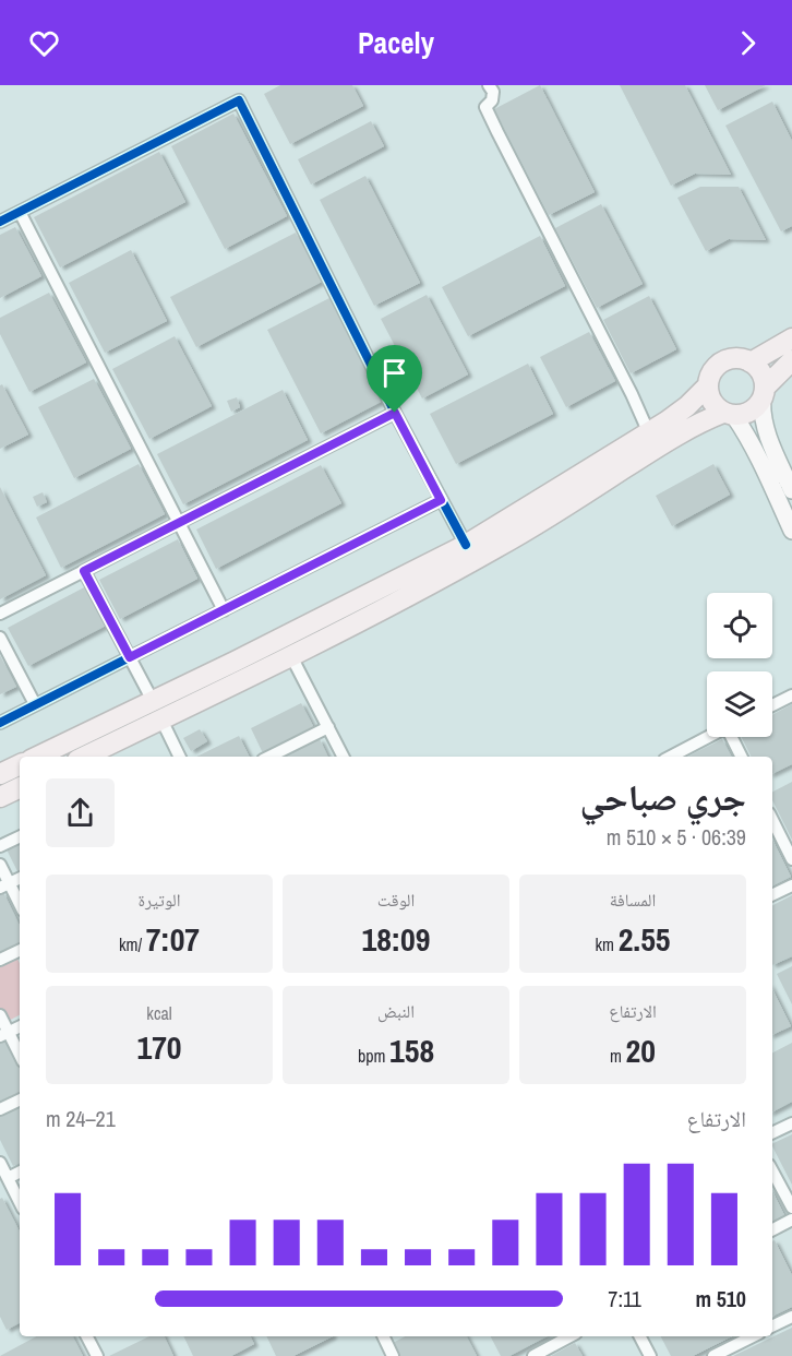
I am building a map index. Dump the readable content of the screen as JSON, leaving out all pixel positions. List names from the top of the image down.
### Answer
{
  "page": {
    "header": "Pacely",
    "heading": ["جري صباحي", "06:39 · 5 × 510 m"],
    "stats": [
      ["المسافة", "2.55 km"],
      ["الوقت", "18:09"],
      ["الوتيرة", "7:07 /km"],
      ["الارتفاع", "20 m"],
      ["النبض", "158 bpm"],
      ["kcal", "170"]
    ],
    "chart": ["الارتفاع", "21–24 m"],
    "list": [
      {
        "name": "510 m",
        "note": "7:11"
      }
    ]
  }
}
